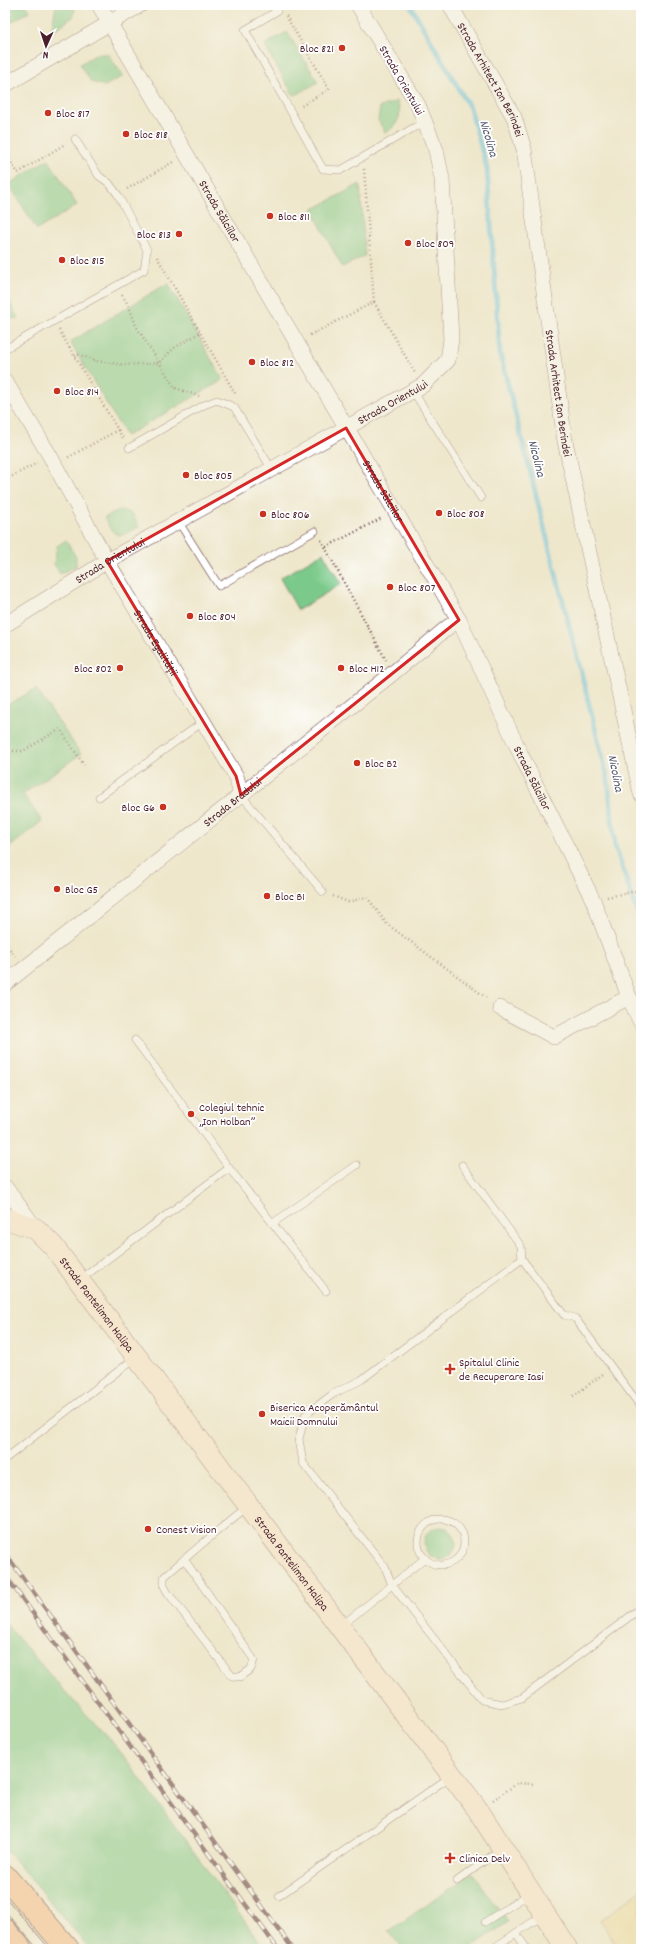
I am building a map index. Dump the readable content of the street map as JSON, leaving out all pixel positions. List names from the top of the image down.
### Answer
{
  "streets": {
    "street": [
      "Strada Orientului",
      "Strada Arhitect Ion Berindei",
      "Strada Sălciilor",
      "Strada Egalității",
      "Strada Bradului",
      "Strada Pantelimon Halipa"
    ]
  },
  "crossings": [
    ["Strada Orientului", "Strada Sălciilor"],
    ["Strada Orientului", "Strada Egalității"],
    ["Strada Sălciilor", "Strada Bradului"],
    ["Strada Egalității", "Strada Bradului"]
  ],
  "water": ["Nicolina"],
  "places": {
    "other": [
      "Bloc 821",
      "Bloc 817",
      "Bloc 818",
      "Bloc 811",
      "Bloc 813",
      "Bloc 809",
      "Bloc 815",
      "Bloc 812",
      "Bloc 814",
      "Bloc 805",
      "Bloc 808",
      "Bloc 806",
      "Bloc 807",
      "Bloc 804",
      "Bloc 802",
      "Bloc H12",
      "Bloc B2",
      "Bloc G6",
      "Bloc G5",
      "Bloc B1",
      "Colegiul tehnic „Ion Holban”",
      "Biserica Acoperământul Maicii Domnului",
      "Conest Vision"
    ],
    "health": ["Spitalul Clinic de Recuperare Iasi", "Clinica Delv"]
  },
  "north": "bottom"
}
